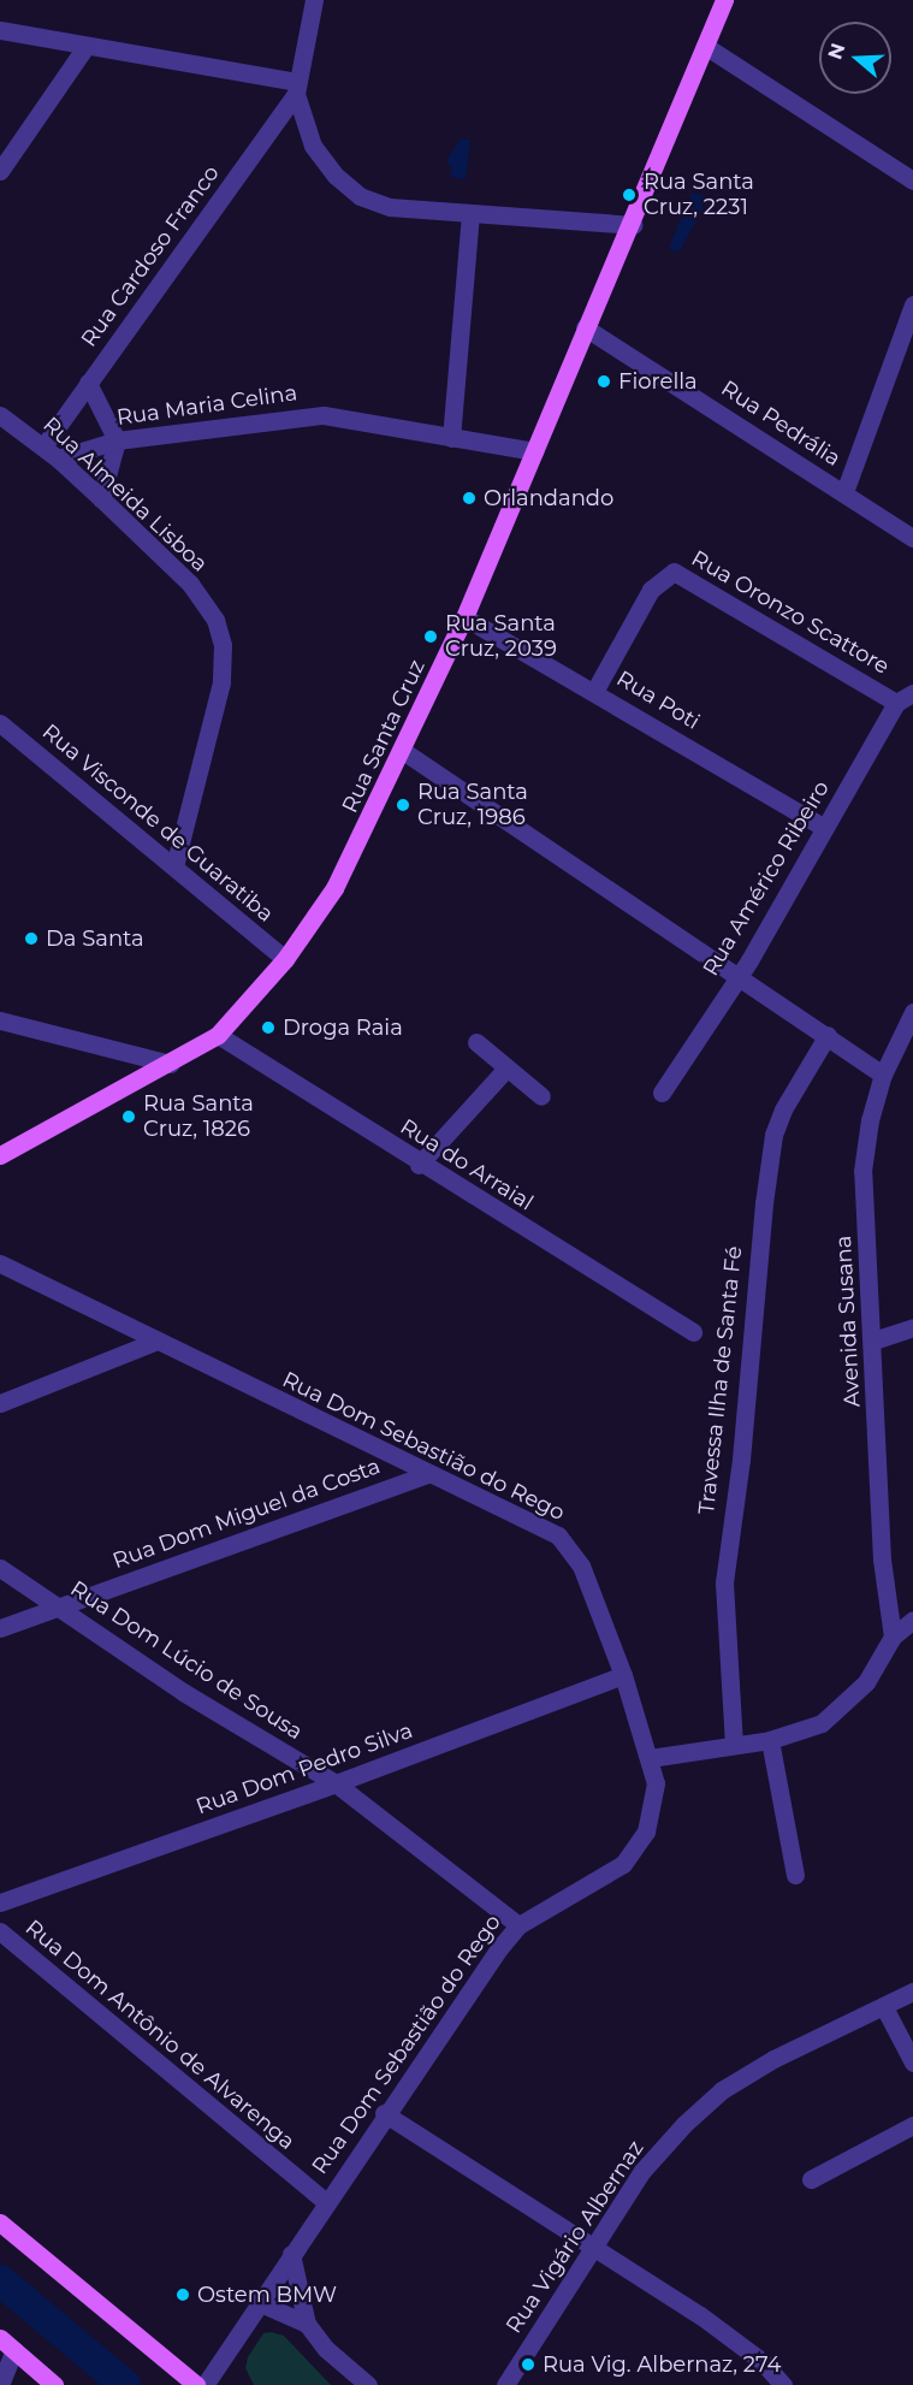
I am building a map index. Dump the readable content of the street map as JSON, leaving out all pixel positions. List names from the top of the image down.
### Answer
{
  "streets": {
    "main road": ["Rua Santa Cruz"],
    "street": [
      "Rua Cardoso Franco",
      "Rua Maria Celina",
      "Rua Pedrália",
      "Rua Almeida Lisboa",
      "Rua Oronzo Scattore",
      "Rua Poti",
      "Rua Visconde de Guaratiba",
      "Rua Américo Ribeiro",
      "Rua do Arraial",
      "Avenida Susana",
      "Travessa Ilha de Santa Fé",
      "Rua Dom Sebastião do Rego",
      "Rua Dom Miguel da Costa",
      "Rua Dom Lúcio de Sousa",
      "Rua Dom Pedro Silva",
      "Rua Dom Antônio de Alvarenga",
      "Rua Vigário Albernaz"
    ]
  },
  "crossings": [
    ["Rua Cardoso Franco", "Rua Maria Celina"],
    ["Rua Cardoso Franco", "Rua Almeida Lisboa"],
    ["Rua Maria Celina", "Rua Almeida Lisboa"],
    ["Rua Maria Celina", "Rua Santa Cruz"],
    ["Rua Pedrália", "Rua Santa Cruz"],
    ["Rua Almeida Lisboa", "Rua Visconde de Guaratiba"],
    ["Rua Oronzo Scattore", "Rua Poti"],
    ["Rua Oronzo Scattore", "Rua Américo Ribeiro"],
    ["Rua Poti", "Rua Santa Cruz"],
    ["Rua Poti", "Rua Américo Ribeiro"],
    ["Rua Santa Cruz", "Rua Visconde de Guaratiba"],
    ["Rua Santa Cruz", "Rua do Arraial"],
    ["Rua Dom Sebastião do Rego", "Rua Dom Miguel da Costa"],
    ["Rua Dom Sebastião do Rego", "Rua Dom Lúcio de Sousa"],
    ["Rua Dom Sebastião do Rego", "Rua Dom Pedro Silva"],
    ["Rua Dom Sebastião do Rego", "Rua Dom Antônio de Alvarenga"],
    ["Rua Dom Miguel da Costa", "Rua Dom Lúcio de Sousa"],
    ["Rua Dom Lúcio de Sousa", "Rua Dom Pedro Silva"]
  ],
  "places": [
    "Rua Santa Cruz, 2231",
    "Fiorella",
    "Orlandando",
    "Rua Santa Cruz, 2039",
    "Rua Santa Cruz, 1986",
    "Da Santa",
    "Droga Raia",
    "Rua Santa Cruz, 1826",
    "Ostem BMW",
    "Rua Vig. Albernaz, 274"
  ],
  "north": "left"
}
